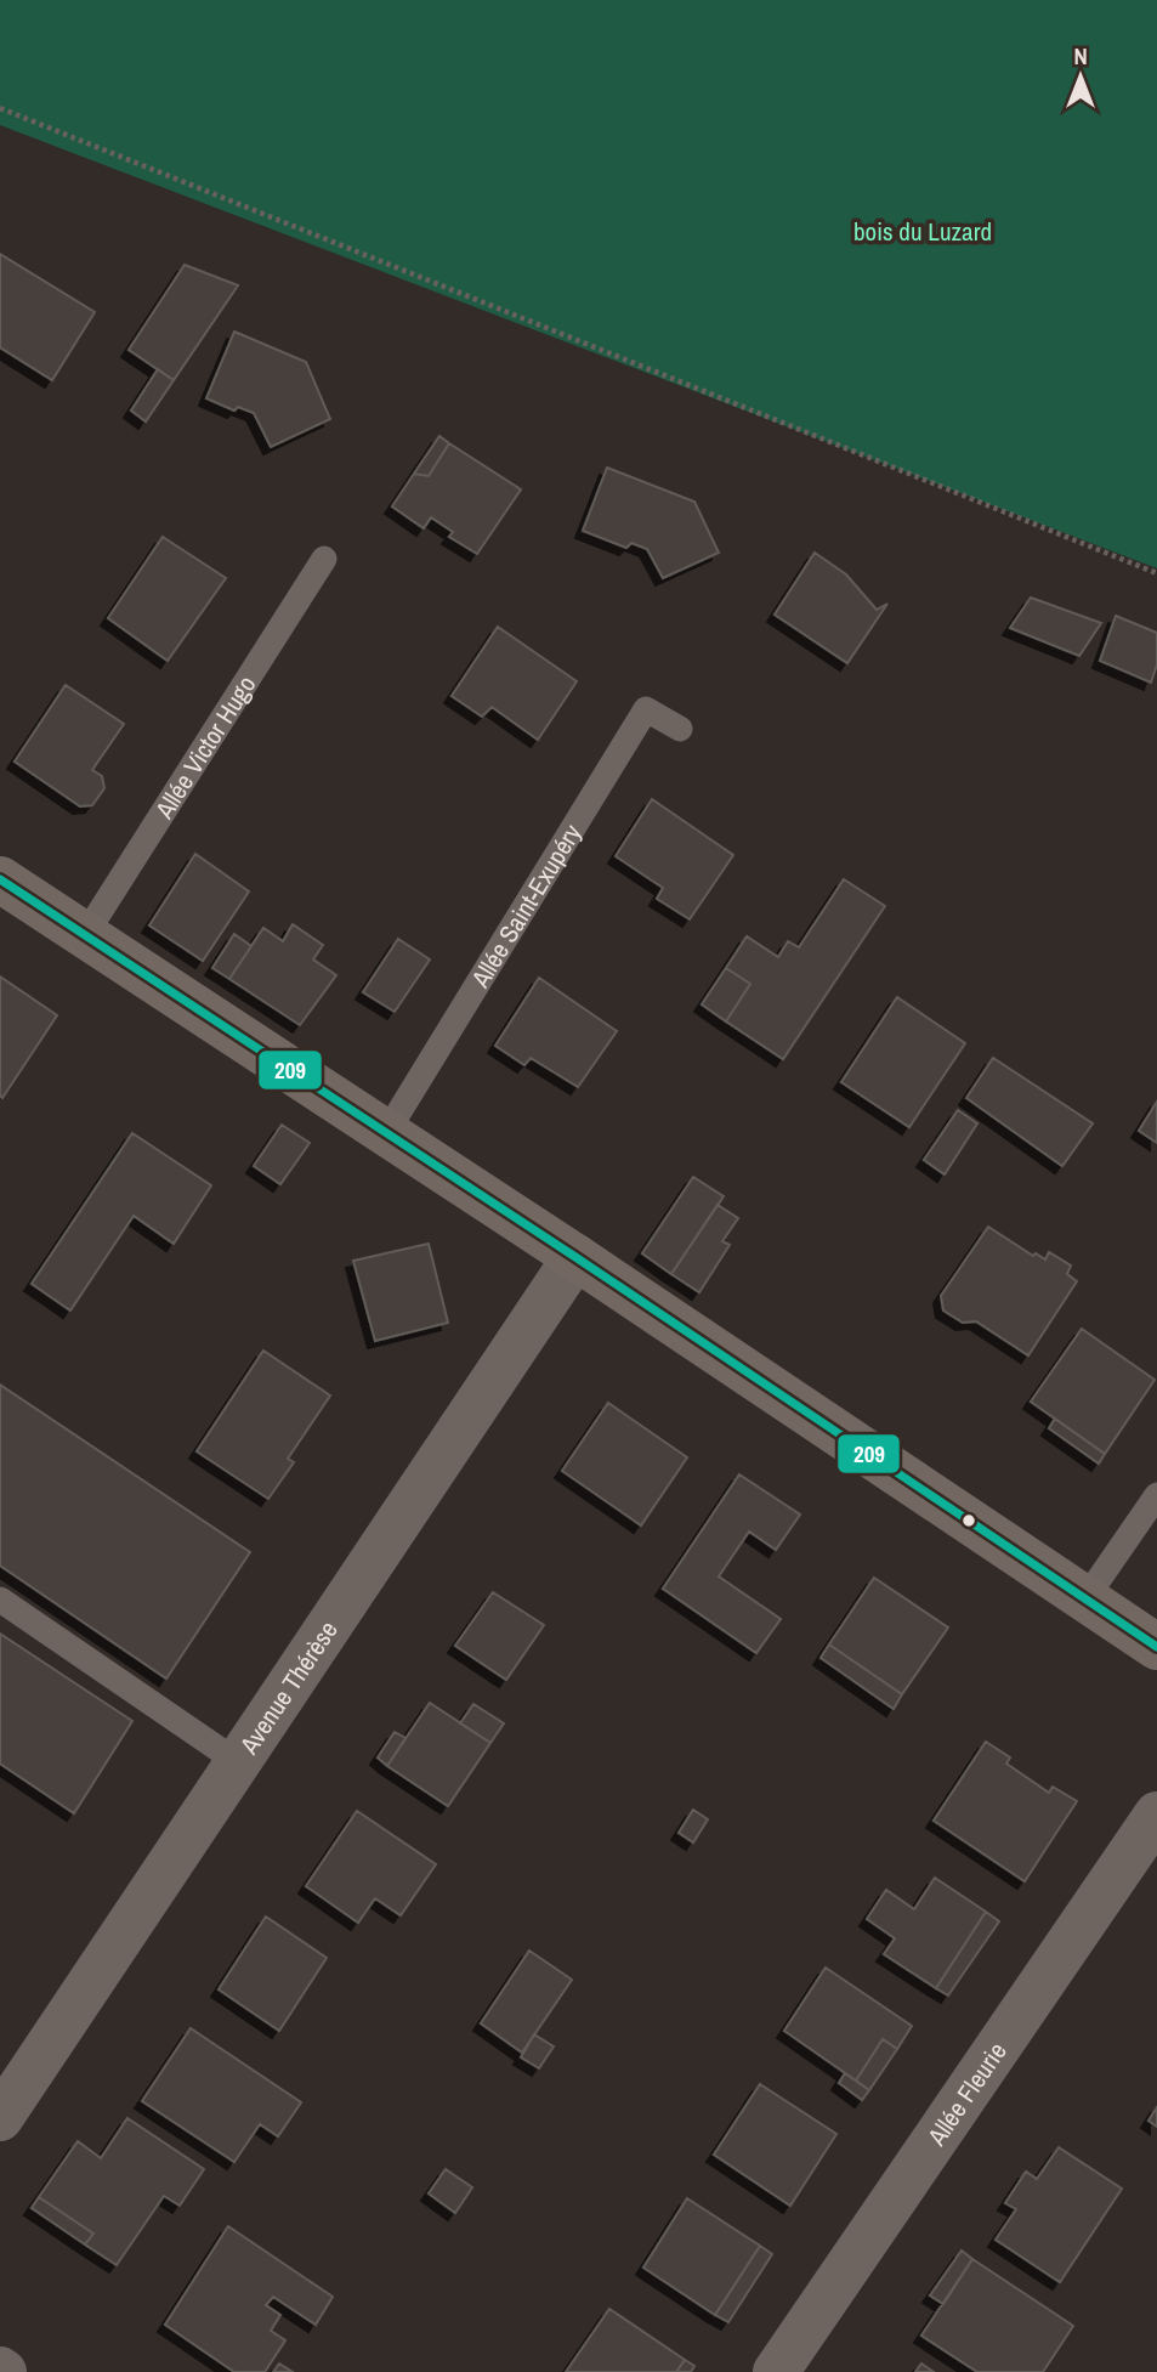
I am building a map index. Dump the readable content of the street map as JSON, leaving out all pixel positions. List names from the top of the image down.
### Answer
{
  "streets": {
    "street": ["Avenue Thérèse", "Allée Fleurie"],
    "lane": ["Allée Victor Hugo", "Allée Saint-Exupéry"]
  },
  "parks": ["bois du Luzard"],
  "lines": ["transit line 209"],
  "north": "top"
}
